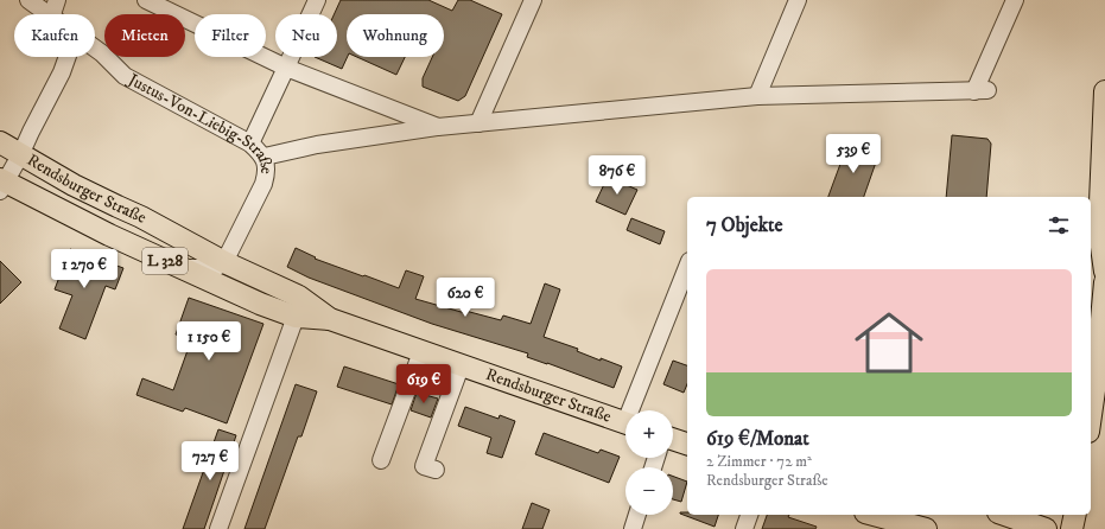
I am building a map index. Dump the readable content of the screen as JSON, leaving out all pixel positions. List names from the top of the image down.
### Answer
{
  "streets": {
    "main road": ["Rendsburger Straße", "L 328"],
    "street": ["Justus-Von-Liebig-Straße"]
  },
  "crossings": [
    ["Justus-Von-Liebig-Straße", "Rendsburger Straße"],
    ["Rendsburger Straße", "L 328"]
  ],
  "page": {
    "chip": [
      "Kaufen",
      "Mieten",
      "Filter",
      "Neu",
      "Wohnung"
    ],
    "price": [
      "539 €",
      "876 €",
      "1 270 €",
      "620 €",
      "1 150 €",
      "619 €",
      "727 €"
    ],
    "heading": "7 Objekte",
    "list": [
      {
        "name": "619 €/Monat",
        "note": "2 Zimmer · 72 m² · Rendsburger Straße"
      }
    ],
    "map_buttons": ["+", "−"]
  }
}
